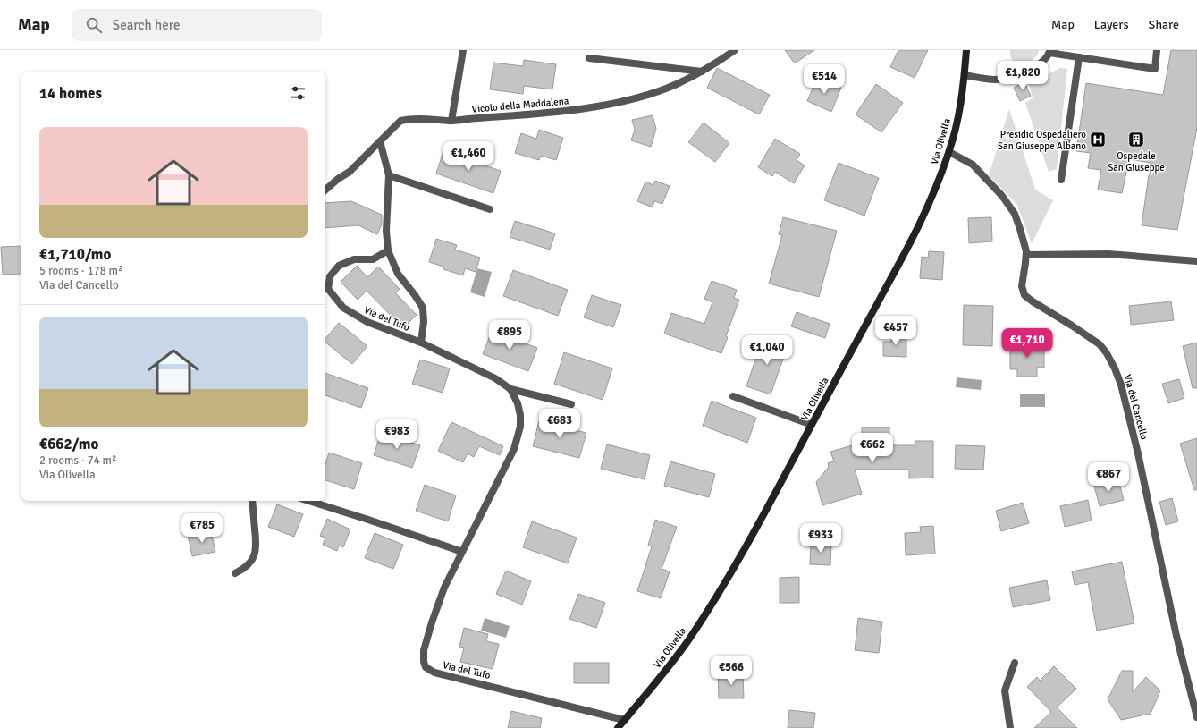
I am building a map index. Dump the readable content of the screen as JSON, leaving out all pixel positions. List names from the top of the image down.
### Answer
{
  "streets": {
    "main road": ["Via Olivella"],
    "street": ["Vicolo della Maddalena", "Via del Tufo", "Via del Cancello"]
  },
  "crossings": [
    ["Vicolo della Maddalena", "Via del Tufo"],
    ["Via Olivella", "Via del Tufo"],
    ["Via Olivella", "Via del Cancello"]
  ],
  "places": {
    "hospital": ["Presidio Ospedaliero San Giuseppe Albano"],
    "building": ["Ospedale San Giuseppe"]
  },
  "page": {
    "header": "Map",
    "search": "Search here",
    "nav": ["Map", "Layers", "Share"],
    "price": [
      "€1,820",
      "€514",
      "€1,460",
      "€457",
      "€895",
      "€1,710",
      "€1,040",
      "€683",
      "€983",
      "€662",
      "€867",
      "€785",
      "€933",
      "€566"
    ],
    "heading": "14 homes",
    "list": [
      {
        "name": "€1,710/mo",
        "note": "5 rooms · 178 m² · Via del Cancello"
      },
      {
        "name": "€662/mo",
        "note": "2 rooms · 74 m² · Via Olivella"
      }
    ]
  }
}
